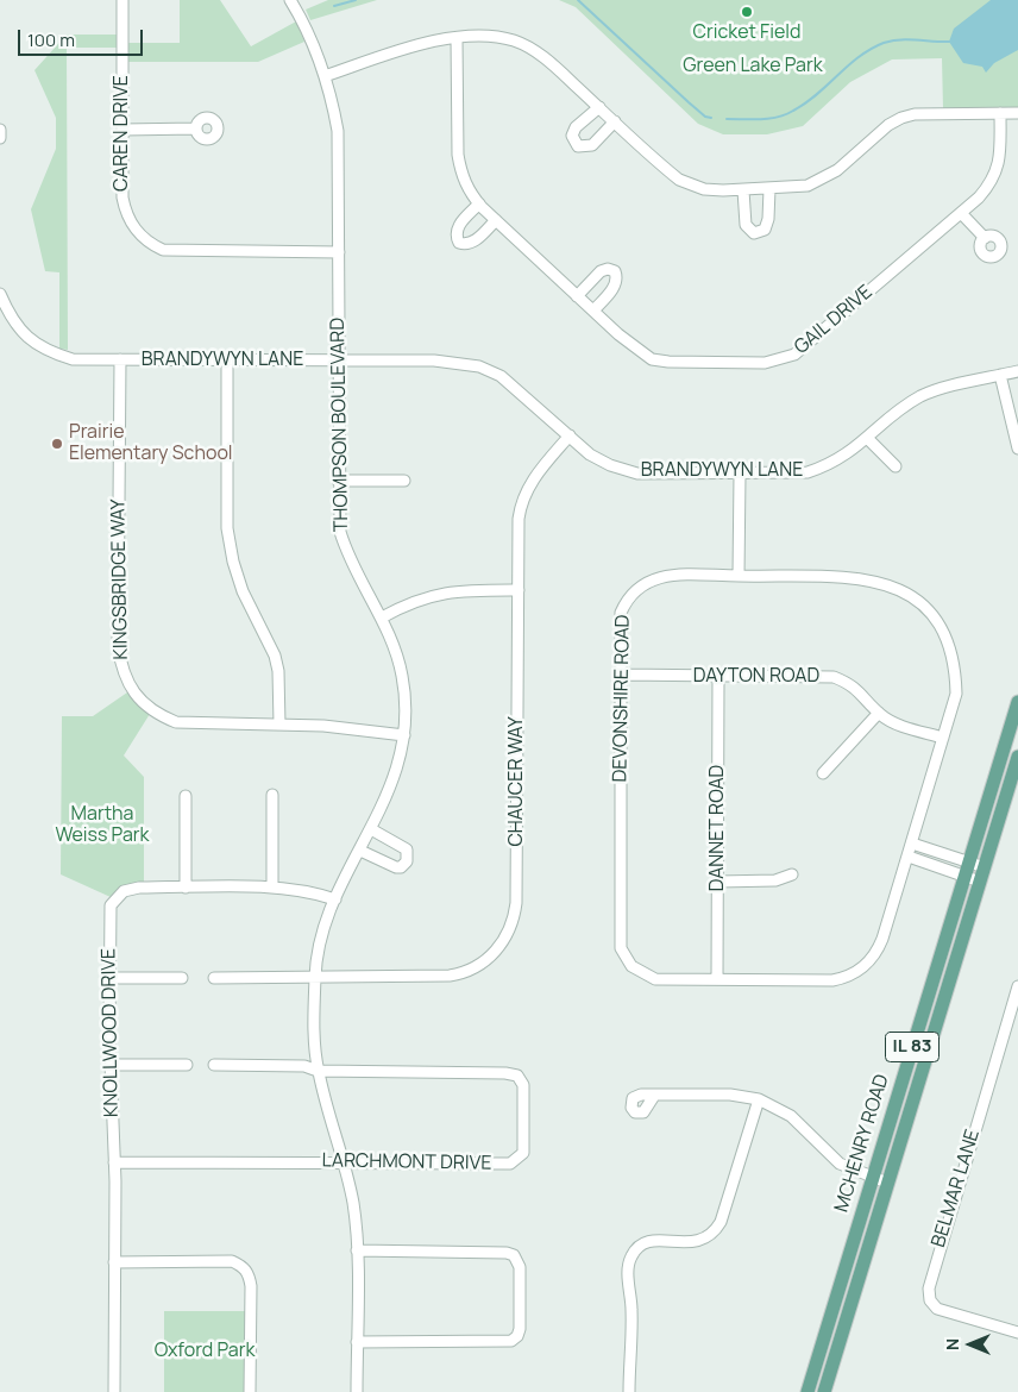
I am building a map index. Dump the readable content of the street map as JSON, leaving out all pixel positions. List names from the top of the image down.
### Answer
{
  "streets": {
    "main road": ["IL 83", "MCHENRY ROAD"],
    "street": [
      "CAREN DRIVE",
      "GAIL DRIVE",
      "BRANDYWYN LANE",
      "THOMPSON BOULEVARD",
      "KINGSBRIDGE WAY",
      "DAYTON ROAD",
      "DEVONSHIRE ROAD",
      "CHAUCER WAY",
      "DANNET ROAD",
      "KNOLLWOOD DRIVE",
      "LARCHMONT DRIVE",
      "BELMAR LANE"
    ]
  },
  "crossings": [
    ["CAREN DRIVE", "THOMPSON BOULEVARD"],
    ["BRANDYWYN LANE", "THOMPSON BOULEVARD"],
    ["BRANDYWYN LANE", "KINGSBRIDGE WAY"],
    ["BRANDYWYN LANE", "CHAUCER WAY"],
    ["THOMPSON BOULEVARD", "KINGSBRIDGE WAY"],
    ["THOMPSON BOULEVARD", "CHAUCER WAY"],
    ["THOMPSON BOULEVARD", "KNOLLWOOD DRIVE"],
    ["THOMPSON BOULEVARD", "LARCHMONT DRIVE"],
    ["DAYTON ROAD", "DEVONSHIRE ROAD"],
    ["DAYTON ROAD", "DANNET ROAD"],
    ["DEVONSHIRE ROAD", "DANNET ROAD"],
    ["KNOLLWOOD DRIVE", "LARCHMONT DRIVE"]
  ],
  "parks": ["Green Lake Park", "Martha Weiss Park", "Oxford Park"],
  "places": ["Cricket Field", "Prairie Elementary School"],
  "scale_bar": "100 m",
  "north": "left"
}
